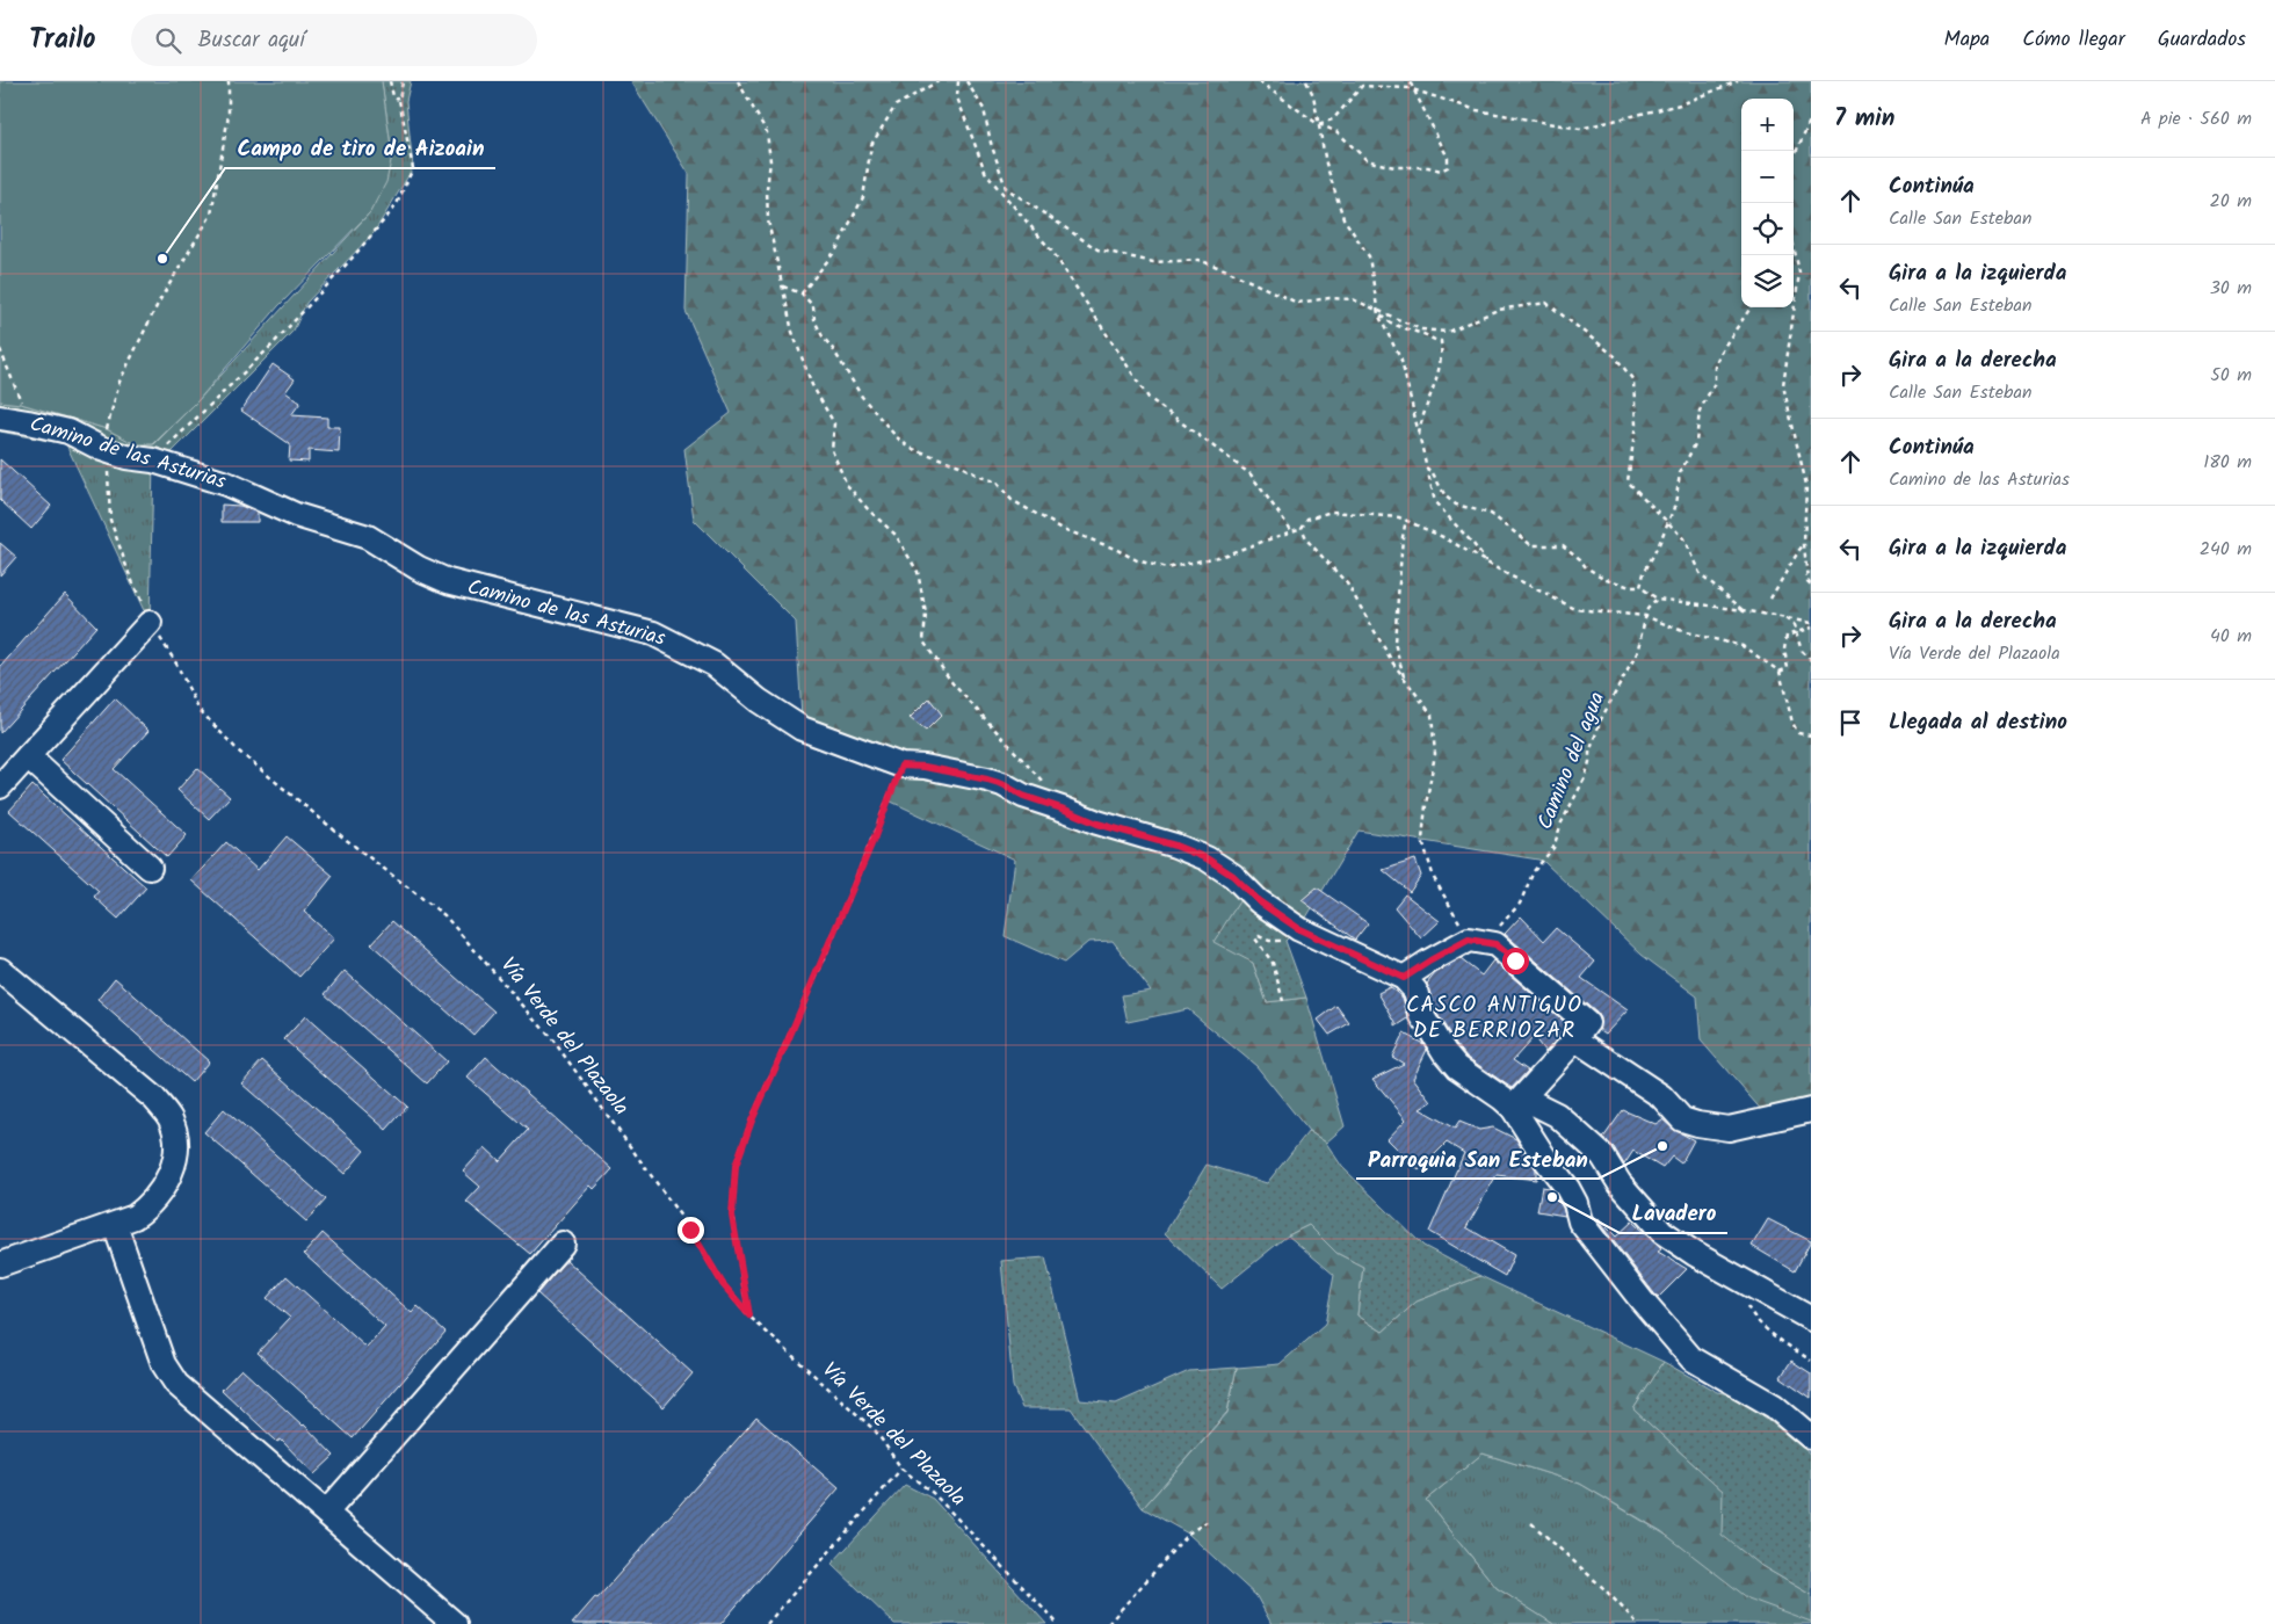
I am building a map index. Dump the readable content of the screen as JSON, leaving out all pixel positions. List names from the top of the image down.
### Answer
{
  "streets": {
    "street": ["Camino de las Asturias"],
    "path": ["Camino del agua", "Vía Verde del Plazaola"]
  },
  "crossings": [
    ["Camino de las Asturias", "Vía Verde del Plazaola"]
  ],
  "districts": ["CASCO ANTIGUO DE BERRIOZAR"],
  "places": ["Campo de tiro de Aizoain", "Parroquia San Esteban", "Lavadero"],
  "page": {
    "header": "Trailo",
    "search": "Buscar aquí",
    "nav": ["Mapa", "Cómo llegar", "Guardados"],
    "heading": ["7 min", "A pie · 560 m"],
    "map_buttons": ["+", "−"],
    "list": [
      ["Continúa", "Calle San Esteban", "20 m"],
      ["Gira a la izquierda", "Calle San Esteban", "30 m"],
      ["Gira a la derecha", "Calle San Esteban", "50 m"],
      ["Continúa", "Camino de las Asturias", "180 m"],
      ["Gira a la izquierda", "240 m"],
      ["Gira a la derecha", "Vía Verde del Plazaola", "40 m"],
      "Llegada al destino"
    ]
  }
}
